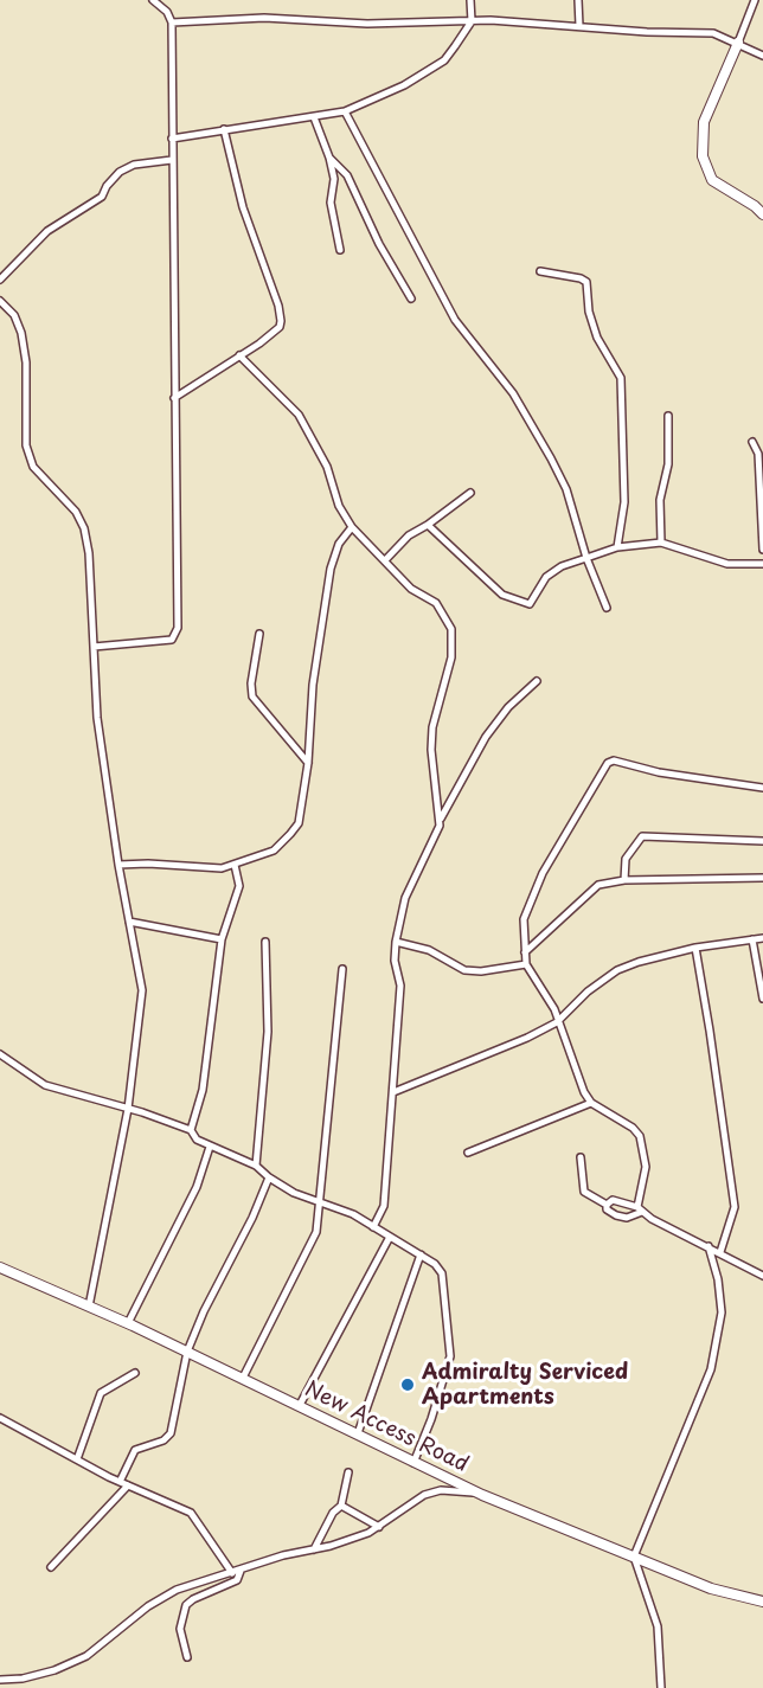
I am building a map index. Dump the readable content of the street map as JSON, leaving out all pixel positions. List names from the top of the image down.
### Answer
{
  "streets": {
    "main road": ["New Access Road"]
  },
  "places": ["Admiralty Serviced Apartments"]
}
